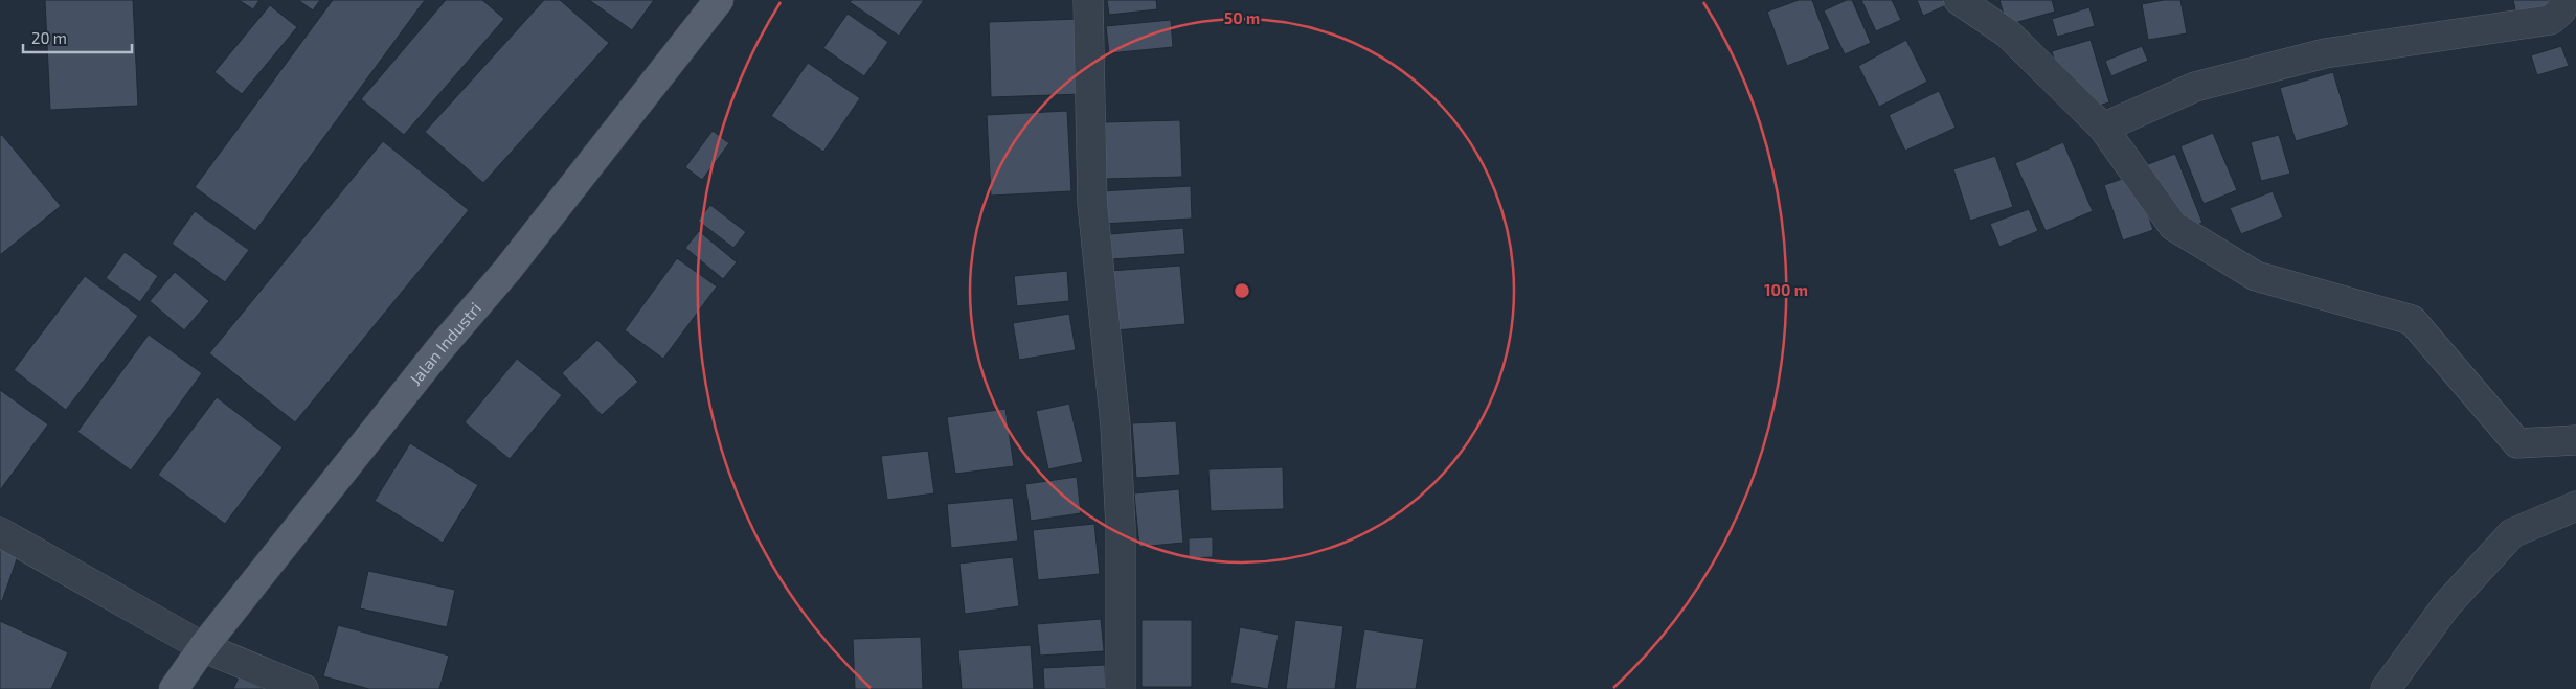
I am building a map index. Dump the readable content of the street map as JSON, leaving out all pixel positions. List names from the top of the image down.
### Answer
{
  "streets": {
    "main road": ["Jalan Industri"]
  },
  "scale_bar": "20 m",
  "rings": ["50 m", "100 m"]
}
